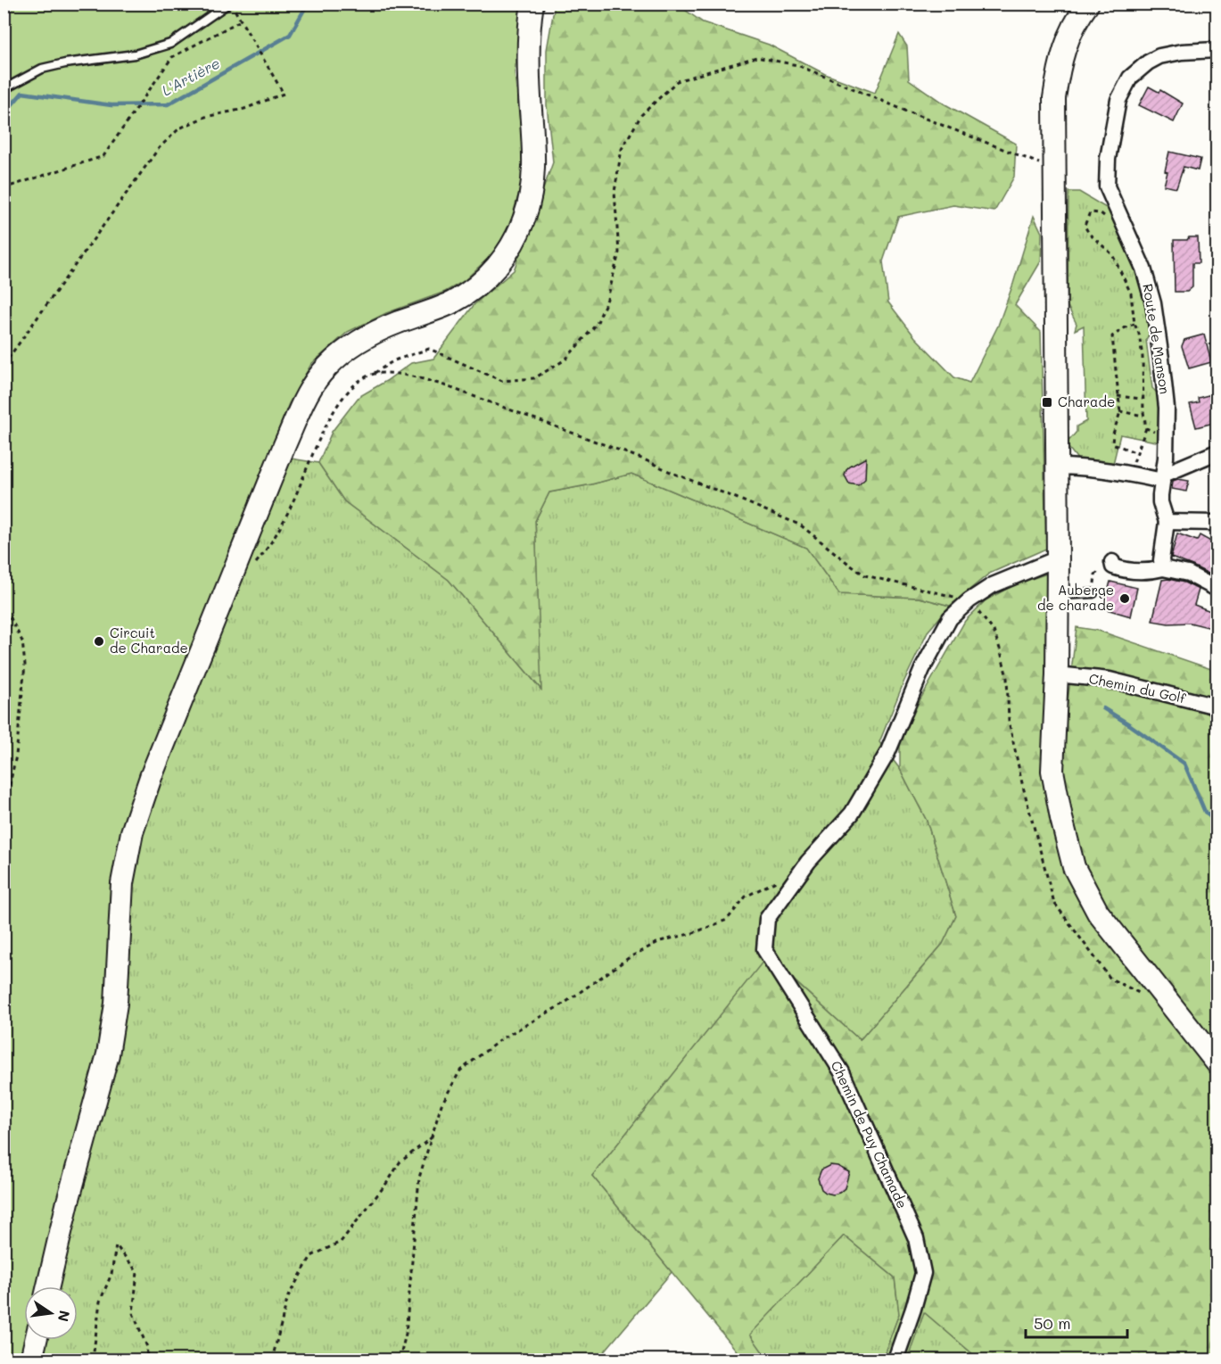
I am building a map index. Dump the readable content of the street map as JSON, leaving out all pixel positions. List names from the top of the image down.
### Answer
{
  "streets": {
    "street": ["Route de Manson", "Chemin du Golf", "Chemin de Puy Chamade"]
  },
  "water": ["L'Artière"],
  "places": {
    "transit": ["Charade"],
    "other": ["Auberge de charade", "Circuit de Charade"]
  },
  "scale_bar": "50 m",
  "north": "right"
}
